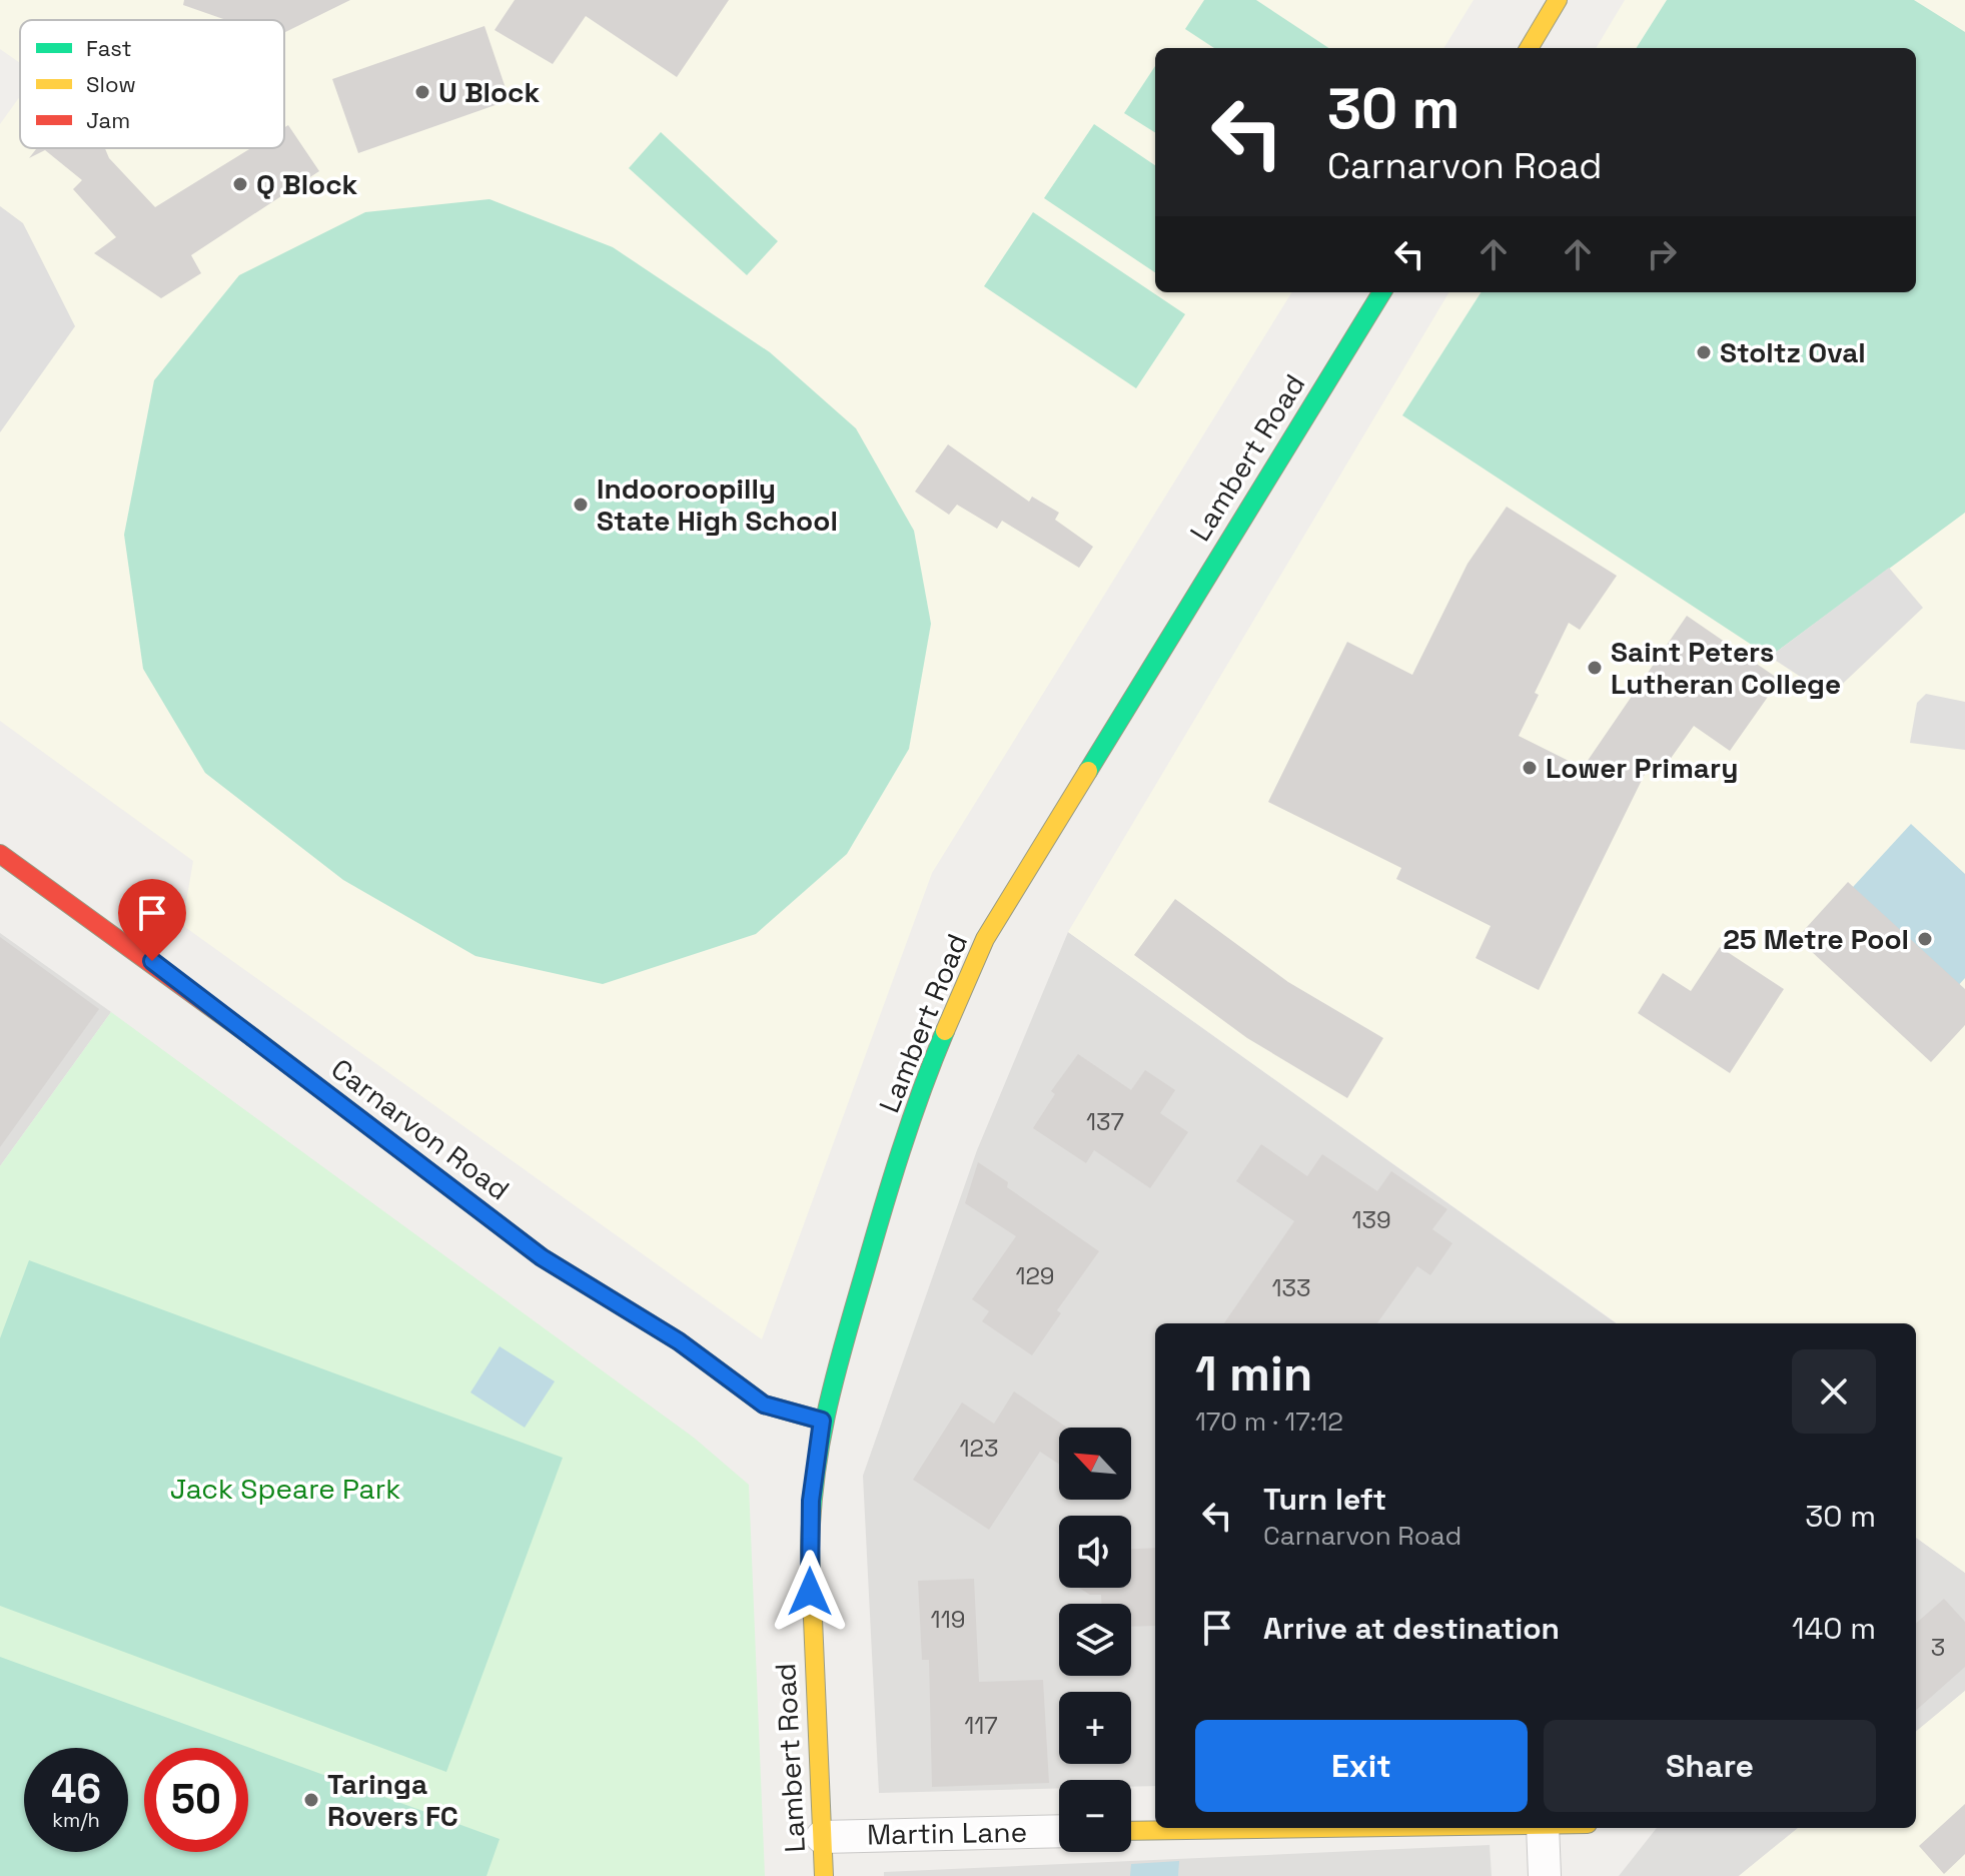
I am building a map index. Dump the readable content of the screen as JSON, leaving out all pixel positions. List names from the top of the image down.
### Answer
{
  "streets": {
    "main road": ["Lambert Road", "Carnarvon Road"],
    "street": ["Martin Lane"]
  },
  "crossings": [
    ["Lambert Road", "Carnarvon Road"],
    ["Lambert Road", "Martin Lane"]
  ],
  "parks": ["Jack Speare Park"],
  "places": [
    "U Block",
    "Q Block",
    "Stoltz Oval",
    "Indooroopilly State High School",
    "Saint Peters Lutheran College",
    "Lower Primary",
    "25 Metre Pool",
    "Taringa Rovers FC"
  ],
  "house_numbers": [
    "137",
    "139",
    "129",
    "133",
    "123",
    "119",
    "3",
    "117"
  ],
  "legend": ["Fast", "Slow", "Jam"],
  "north": "top left",
  "page": {
    "turn": ["30 m", "Carnarvon Road"],
    "heading": ["1 min", "170 m · 17:12"],
    "map_buttons": ["+", "−"],
    "list": [
      {
        "name": "Turn left",
        "note": "Carnarvon Road",
        "value": "30 m"
      },
      {
        "name": "Arrive at destination",
        "value": "140 m"
      }
    ],
    "buttons": ["Exit", "Share"],
    "speed": "46 km/h",
    "limit": "50"
  }
}
